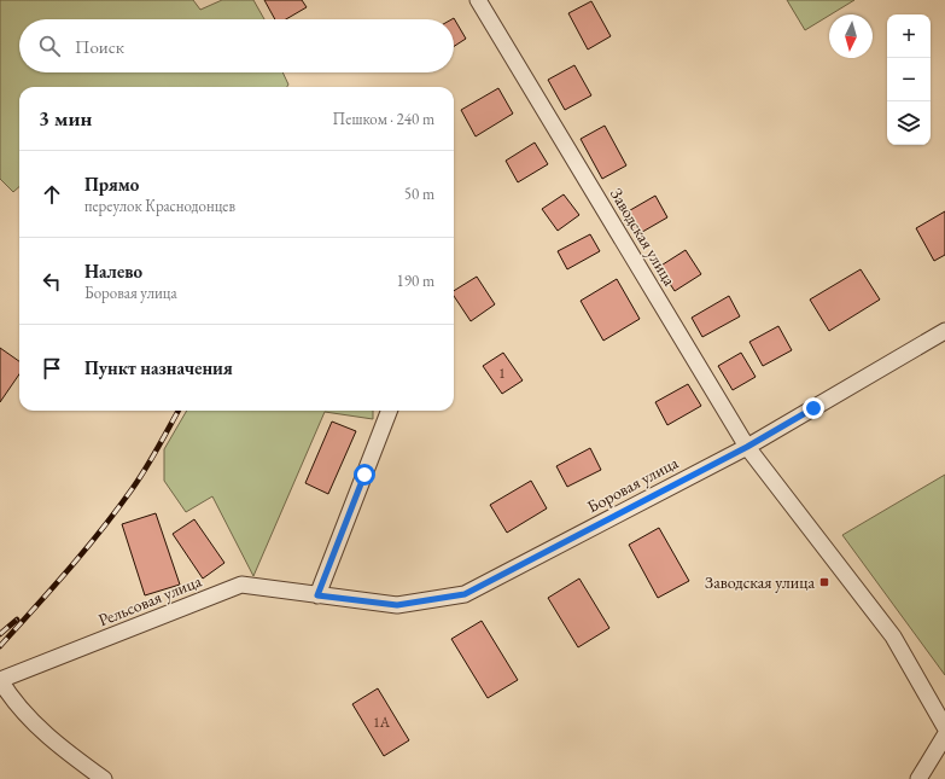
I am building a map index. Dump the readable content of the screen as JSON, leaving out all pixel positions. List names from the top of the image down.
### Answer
{
  "streets": {
    "street": ["Заводская улица", "Боровая улица", "Рельсовая улица"]
  },
  "crossings": [
    ["Заводская улица", "Боровая улица"],
    ["Боровая улица", "Рельсовая улица"]
  ],
  "places": {
    "transit": ["Заводская улица"]
  },
  "house_numbers": ["1", "1А"],
  "north": "bottom",
  "page": {
    "map_buttons": ["+", "−"],
    "search": "Поиск",
    "heading": ["3 мин", "Пешком · 240 m"],
    "list": [
      ["Прямо", "переулок Краснодонцев", "50 m"],
      ["Налево", "Боровая улица", "190 m"],
      "Пункт назначения"
    ]
  }
}
